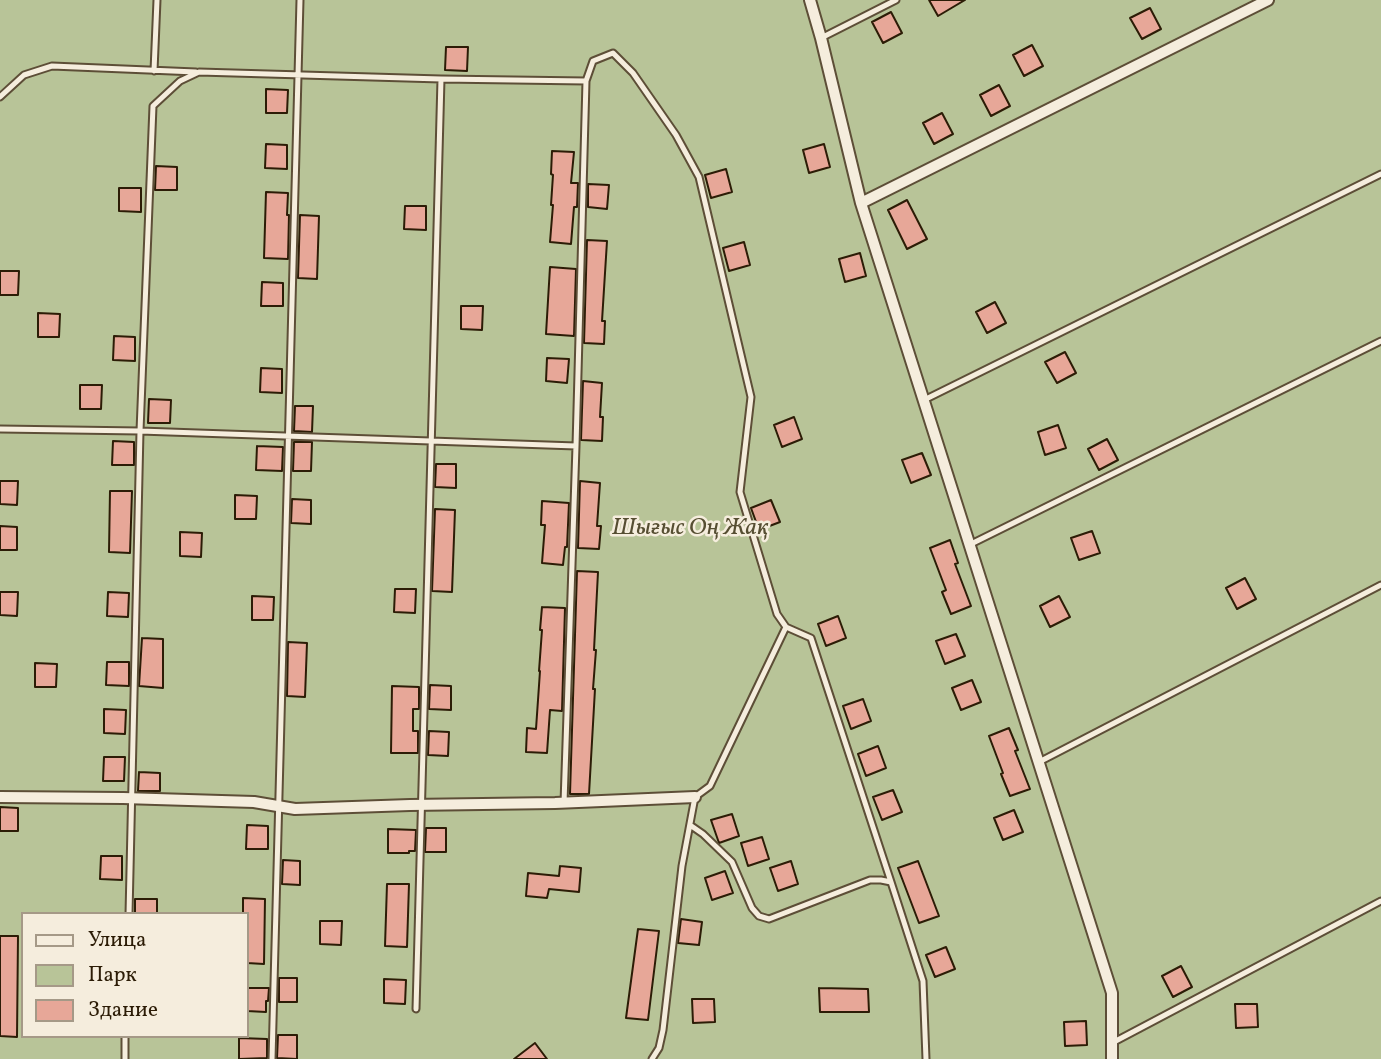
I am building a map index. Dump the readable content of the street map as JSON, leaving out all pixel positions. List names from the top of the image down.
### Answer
{
  "parks": ["Шығыс Оң Жақ"],
  "legend": ["Улица", "Парк", "Здание"]
}
